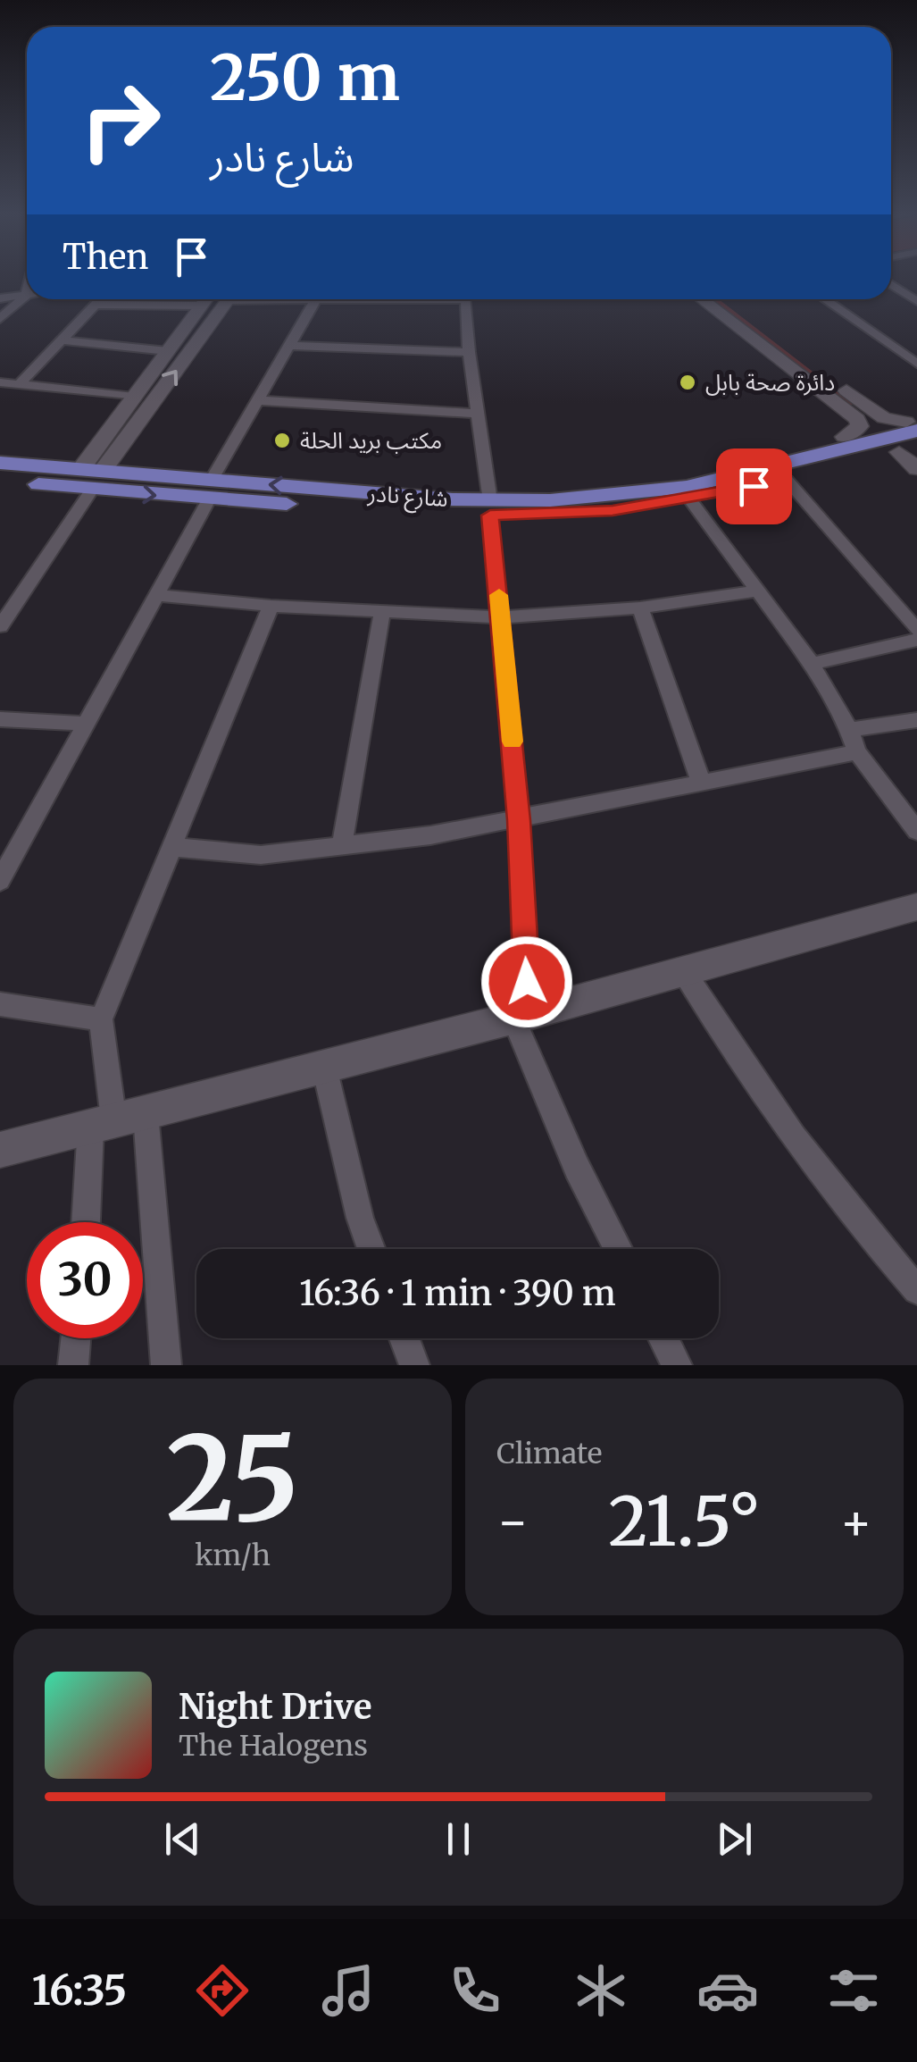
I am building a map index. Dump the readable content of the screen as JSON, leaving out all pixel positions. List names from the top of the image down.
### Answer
{
  "streets": {
    "main road": ["شارع نادر"]
  },
  "places": ["دائرة صحة بابل", "مكتب بريد الحلة"],
  "page": {
    "turn": ["250 m", "شارع نادر"],
    "then": "Then",
    "limit": "30",
    "trip": "16:36 · 1 min · 390 m",
    "tile": [
      ["25", "km/h"],
      "Climate"
    ],
    "heat": ["−", "21.5°", "+"],
    "song": ["Night Drive", "The Halogens"],
    "tabs": "16:35"
  }
}
